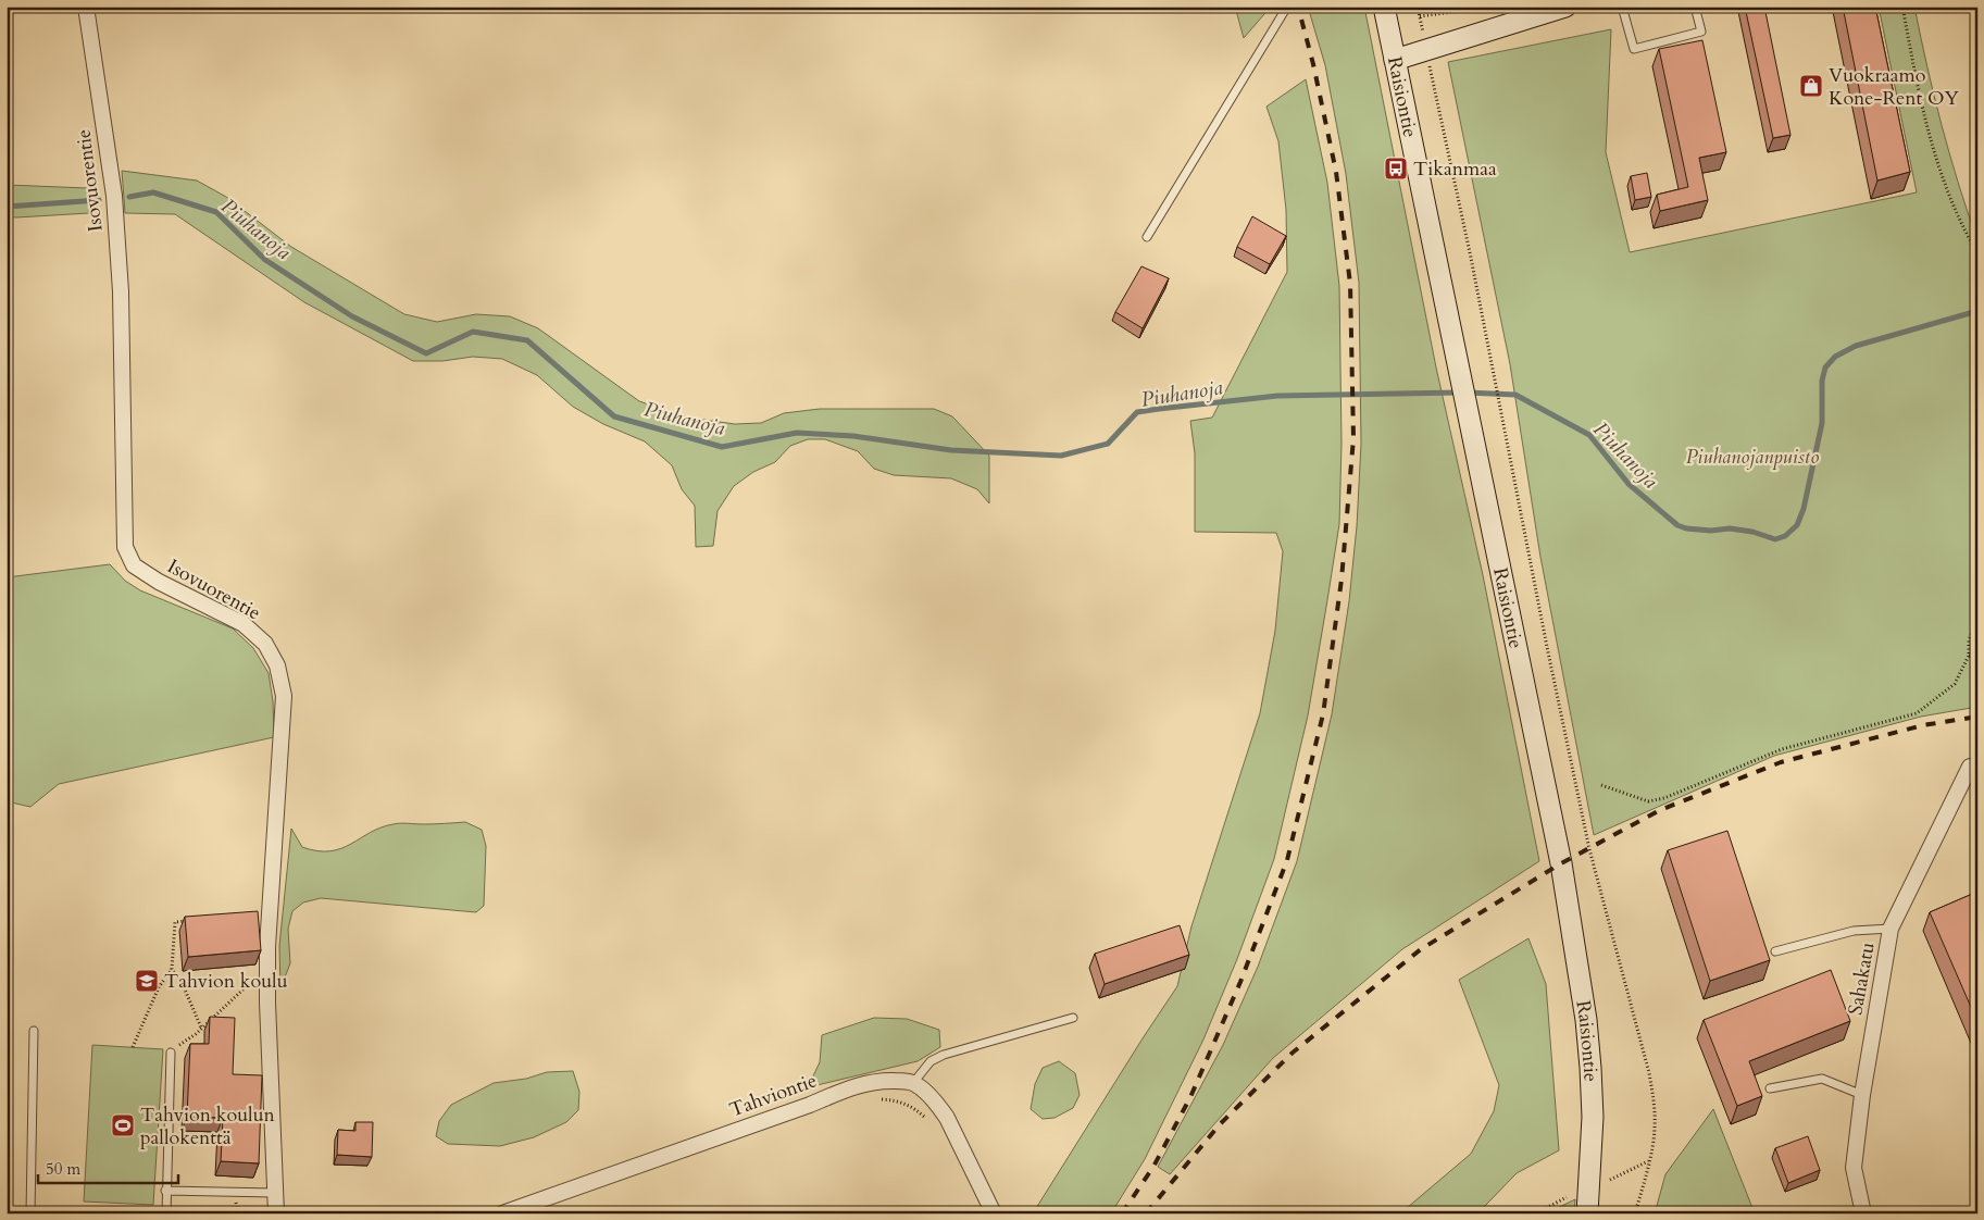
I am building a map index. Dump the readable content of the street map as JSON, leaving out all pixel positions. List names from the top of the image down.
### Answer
{
  "streets": {
    "main road": ["Raisiontie"],
    "street": ["Isovuorentie", "Sahakatu", "Tahviontie"]
  },
  "water": ["Piuhanoja"],
  "parks": ["Piuhanojanpuisto"],
  "places": {
    "shop": ["Vuokraamo Kone-Rent OY"],
    "bus stop": ["Tikanmaa"],
    "school or university": ["Tahvion koulu"],
    "sports": ["Tahvion koulun pallokenttä"]
  },
  "scale_bar": "50 m"
}
